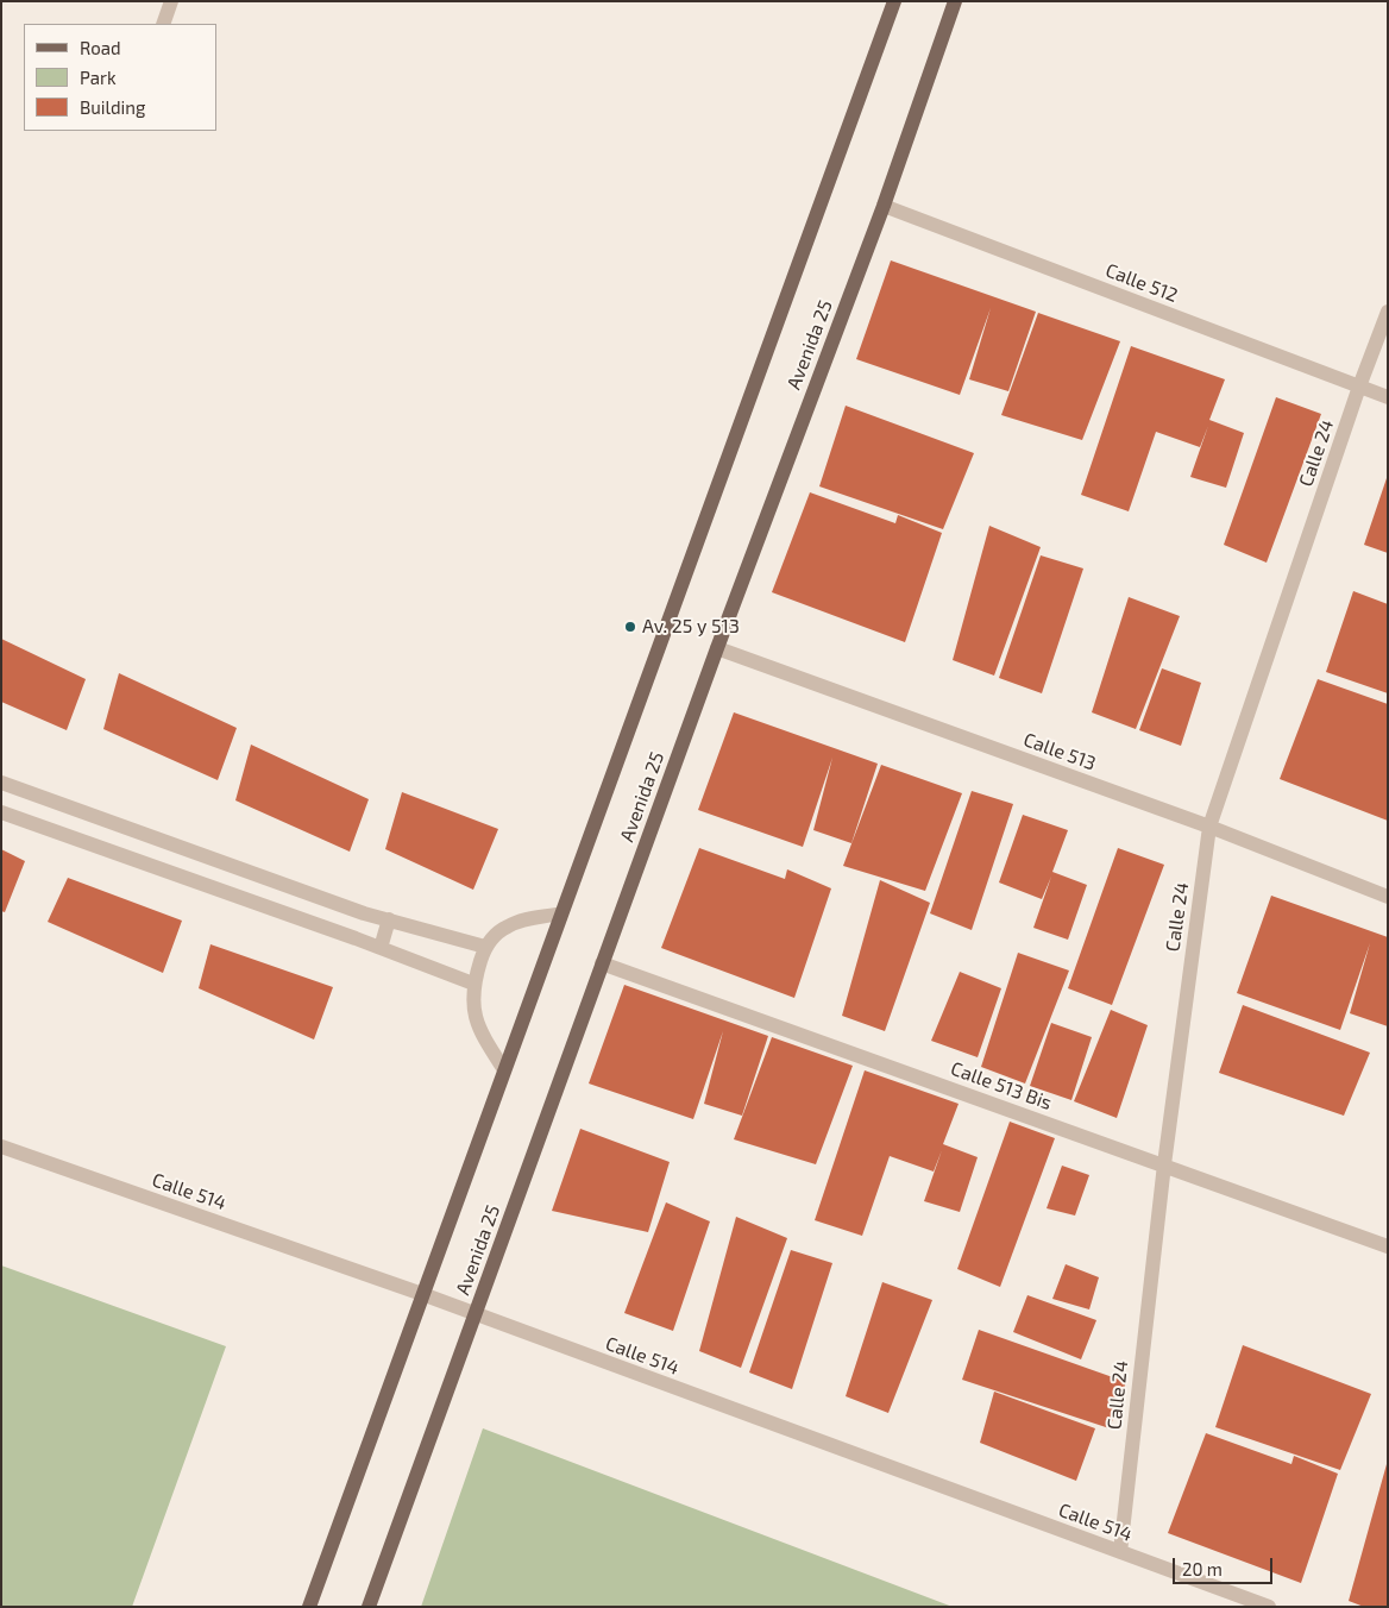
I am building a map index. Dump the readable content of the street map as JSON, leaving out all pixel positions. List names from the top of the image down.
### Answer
{
  "streets": {
    "main road": ["Avenida 25"],
    "street": [
      "Calle 512",
      "Calle 24",
      "Calle 513",
      "Calle 513 Bis",
      "Calle 514"
    ]
  },
  "crossings": [
    ["Calle 512", "Avenida 25"],
    ["Calle 512", "Calle 24"],
    ["Avenida 25", "Calle 513"],
    ["Avenida 25", "Calle 513 Bis"],
    ["Avenida 25", "Calle 514"],
    ["Calle 24", "Calle 513"],
    ["Calle 24", "Calle 513 Bis"],
    ["Calle 24", "Calle 514"]
  ],
  "places": ["Av. 25 y 513"],
  "legend": ["Road", "Park", "Building"],
  "scale_bar": "20 m"
}
